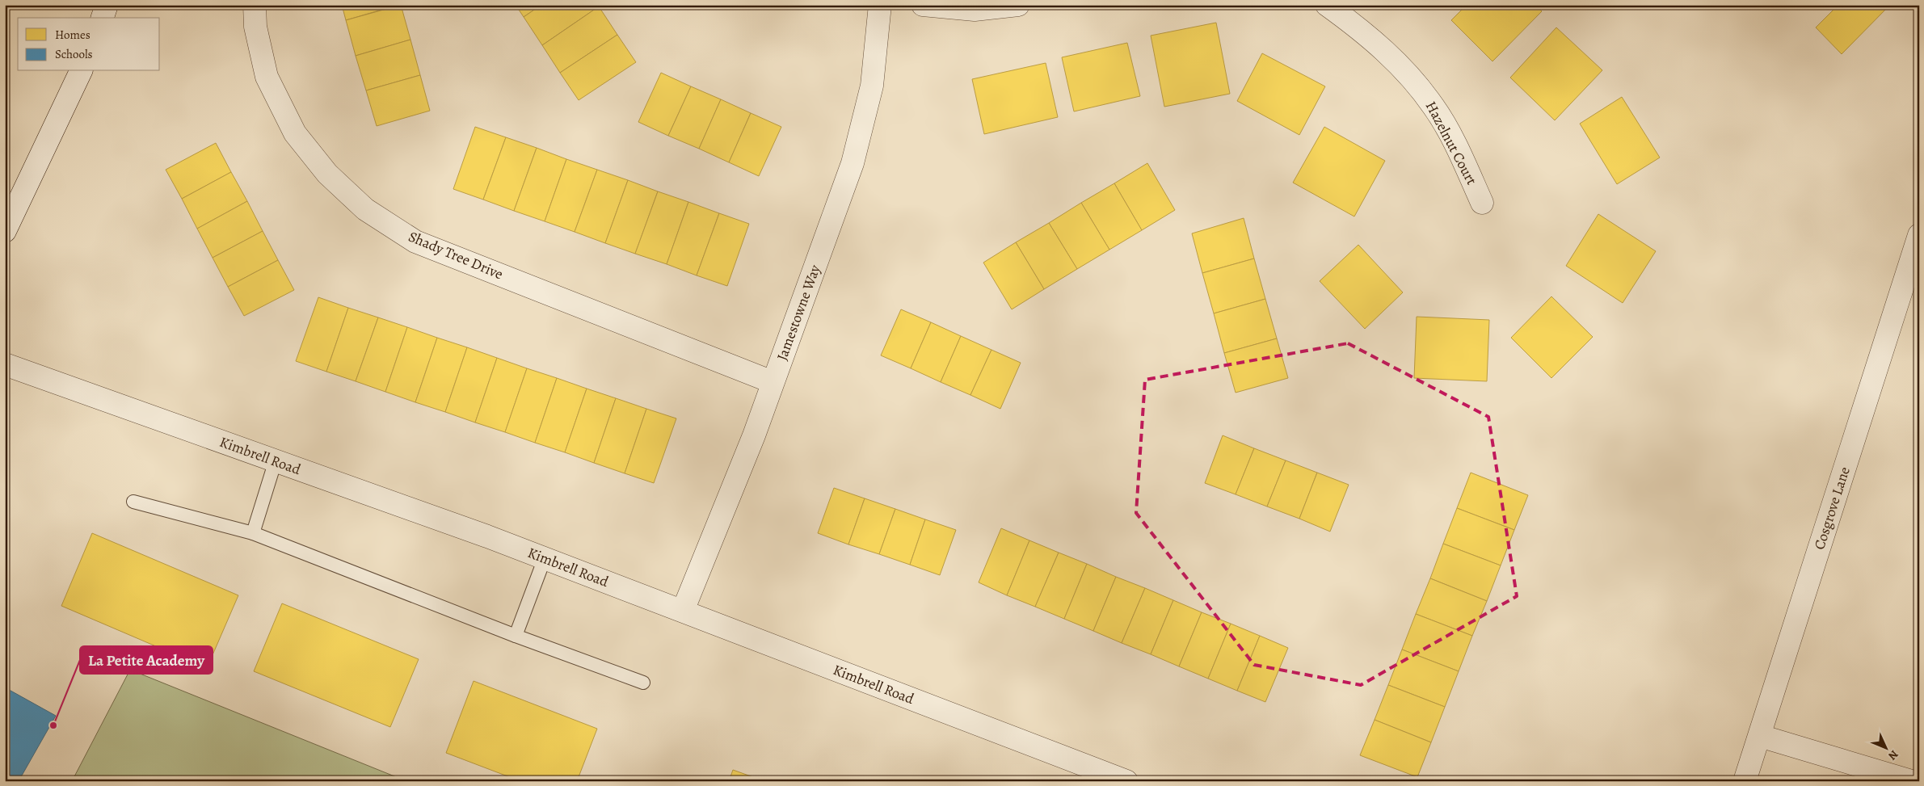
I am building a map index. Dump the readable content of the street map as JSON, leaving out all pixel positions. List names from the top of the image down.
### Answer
{
  "streets": {
    "street": [
      "Hazelnut Court",
      "Shady Tree Drive",
      "Jamestowne Way",
      "Kimbrell Road",
      "Cosgrove Lane"
    ]
  },
  "crossings": [
    ["Shady Tree Drive", "Jamestowne Way"],
    ["Jamestowne Way", "Kimbrell Road"]
  ],
  "places": ["La Petite Academy"],
  "legend": ["Homes", "Schools"],
  "north": "bottom right"
}
